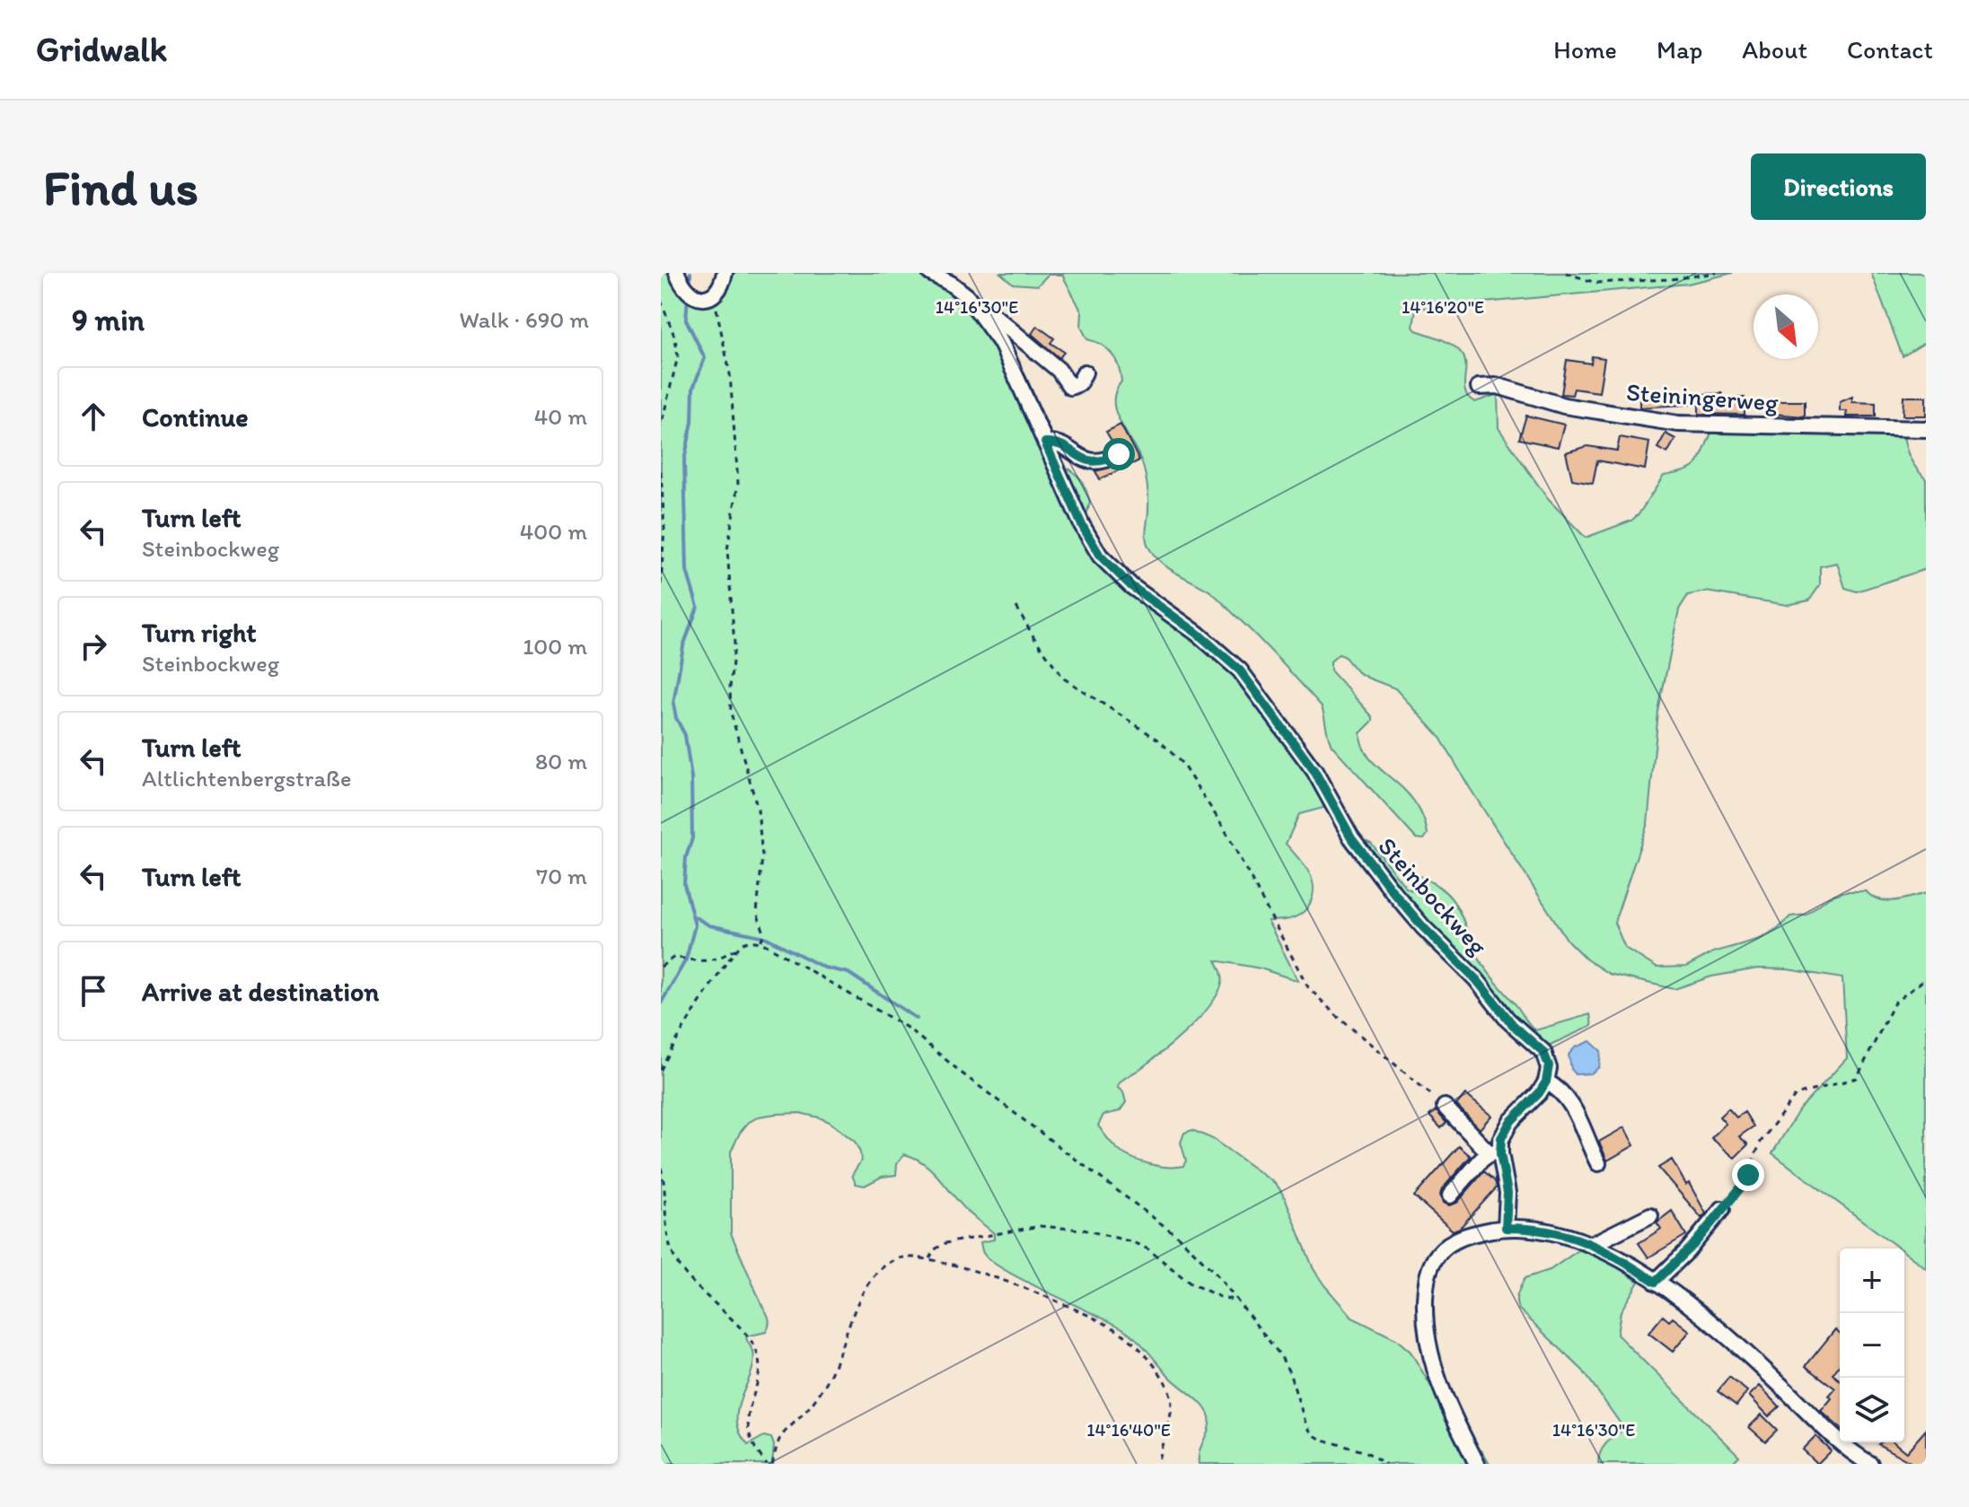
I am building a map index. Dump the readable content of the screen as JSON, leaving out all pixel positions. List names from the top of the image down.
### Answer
{
  "streets": {
    "street": ["Steiningerweg", "Steinbockweg"]
  },
  "north": "bottom right",
  "page": {
    "header": "Gridwalk",
    "nav": [
      "Home",
      "Map",
      "About",
      "Contact"
    ],
    "buttons": "Directions",
    "title": "Find us",
    "heading": ["9 min", "Walk · 690 m"],
    "list": [
      ["Continue", "40 m"],
      ["Turn left", "Steinbockweg", "400 m"],
      ["Turn right", "Steinbockweg", "100 m"],
      ["Turn left", "Altlichtenbergstraße", "80 m"],
      ["Turn left", "70 m"],
      "Arrive at destination"
    ],
    "map_buttons": ["+", "−"]
  },
  "coordinates": ["14°16'30\"E", "14°16'20\"E", "14°16'40\"E"]
}
